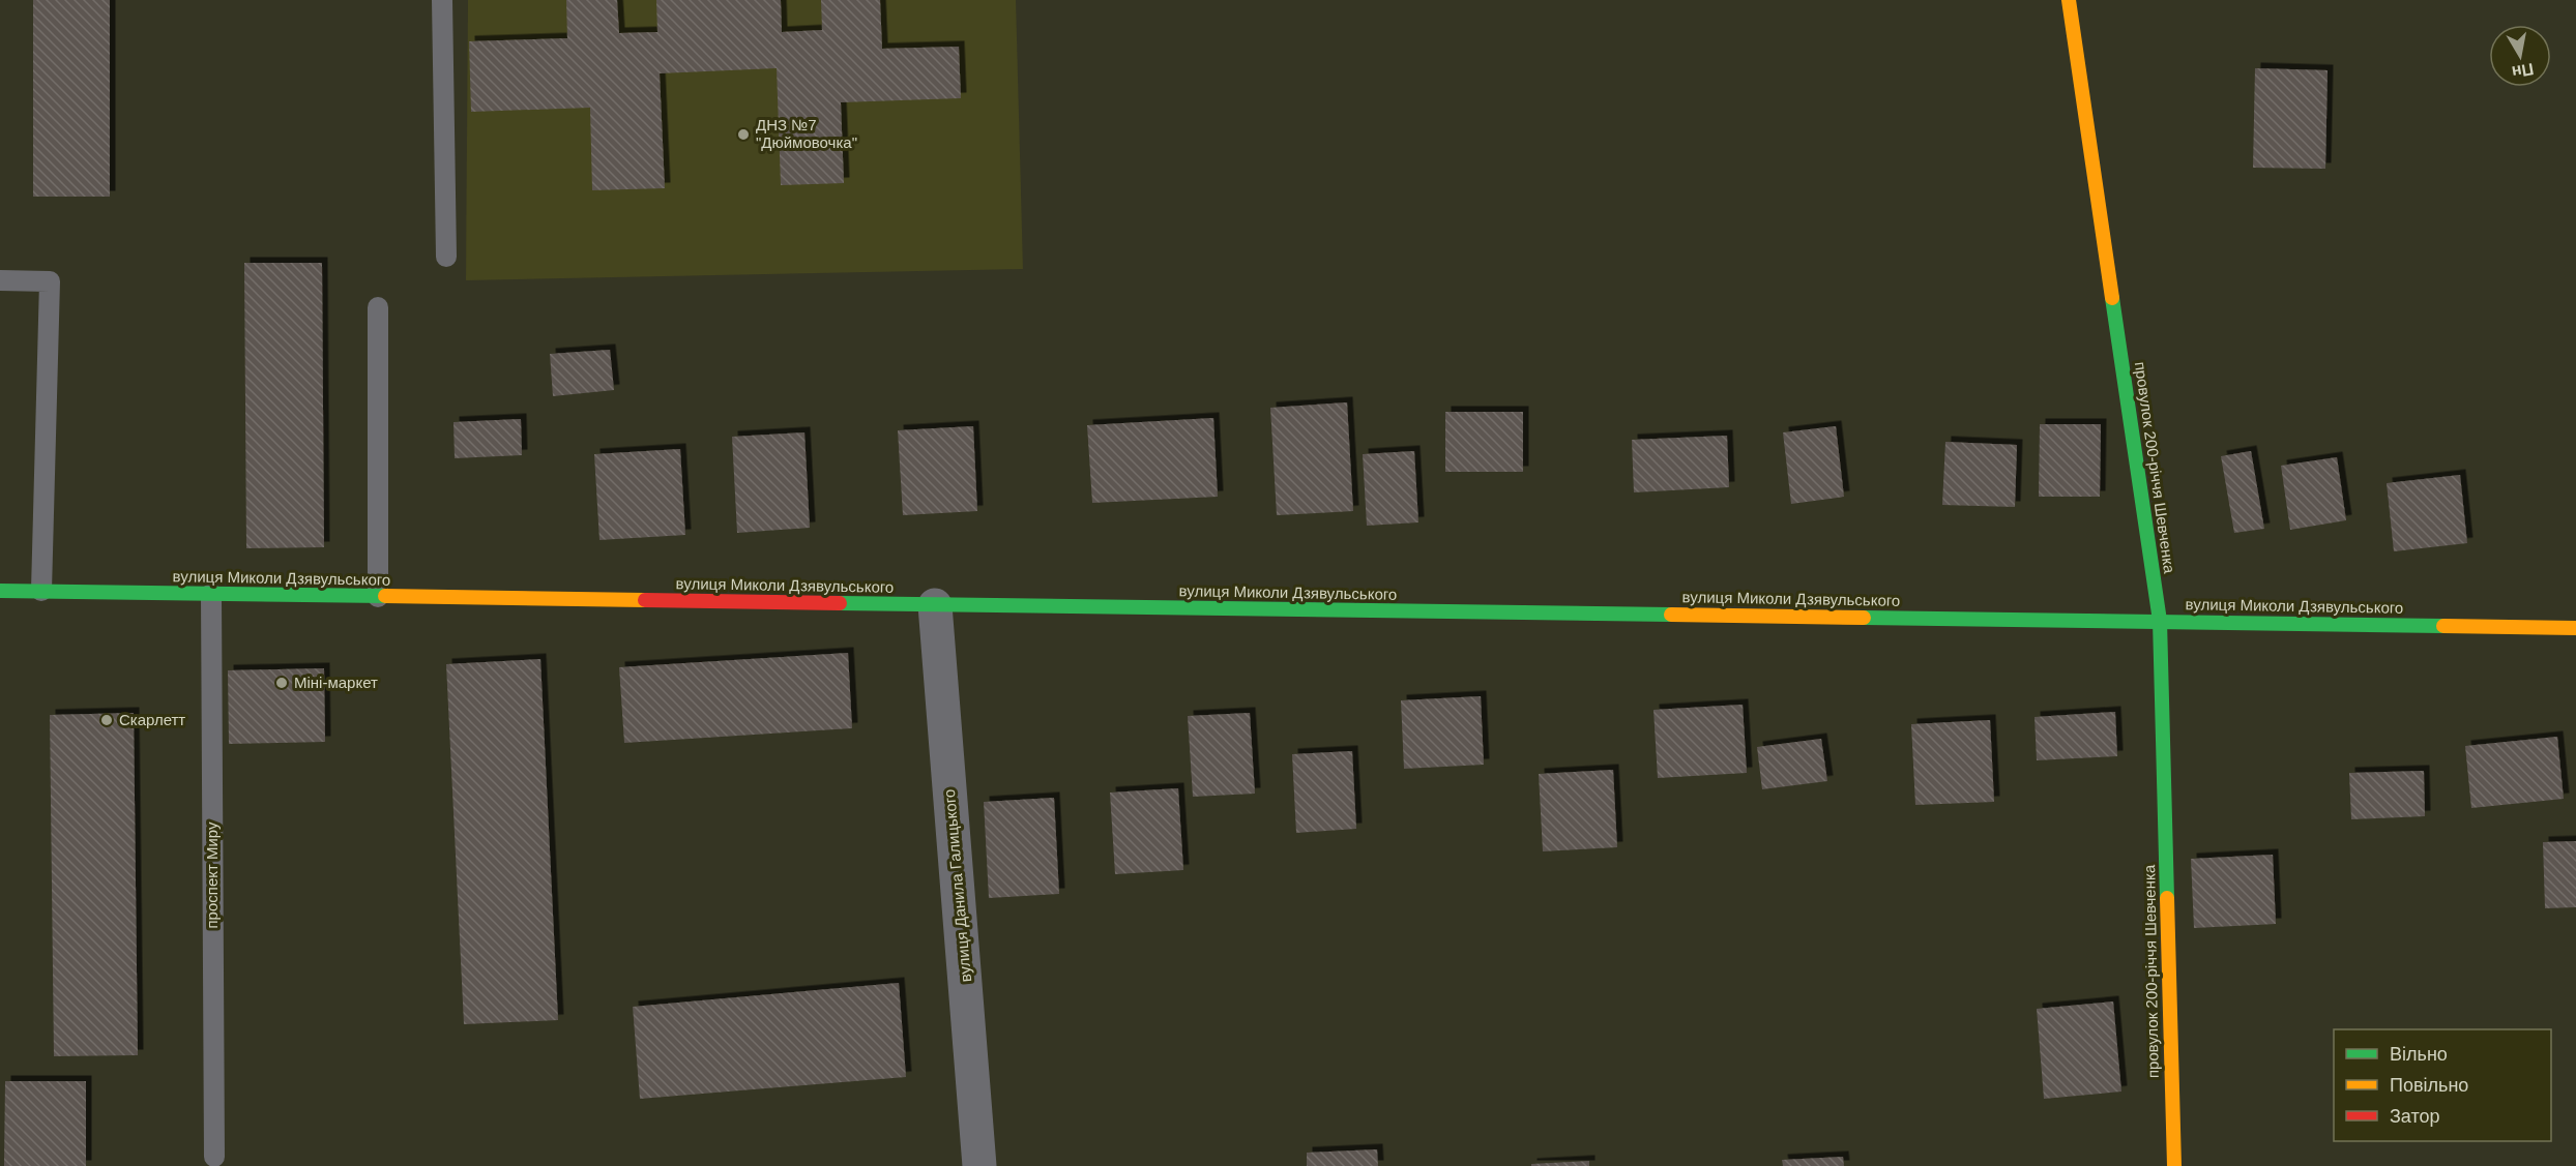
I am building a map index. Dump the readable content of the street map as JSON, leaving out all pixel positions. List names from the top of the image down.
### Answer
{
  "streets": {
    "street": ["провулок 200-річчя Шевченка", "вулиця Миколи Дзявульського", "вулиця Данила Галицького"],
    "lane": ["проспект Миру"]
  },
  "crossings": [
    ["провулок 200-річчя Шевченка", "вулиця Миколи Дзявульського"],
    ["вулиця Миколи Дзявульського", "проспект Миру"],
    ["вулиця Миколи Дзявульського", "вулиця Данила Галицького"]
  ],
  "places": ["ДНЗ №7 \"Дюймовочка\"", "Міні-маркет", "Скарлетт"],
  "legend": ["Вільно", "Повільно", "Затор"],
  "north": "bottom"
}
